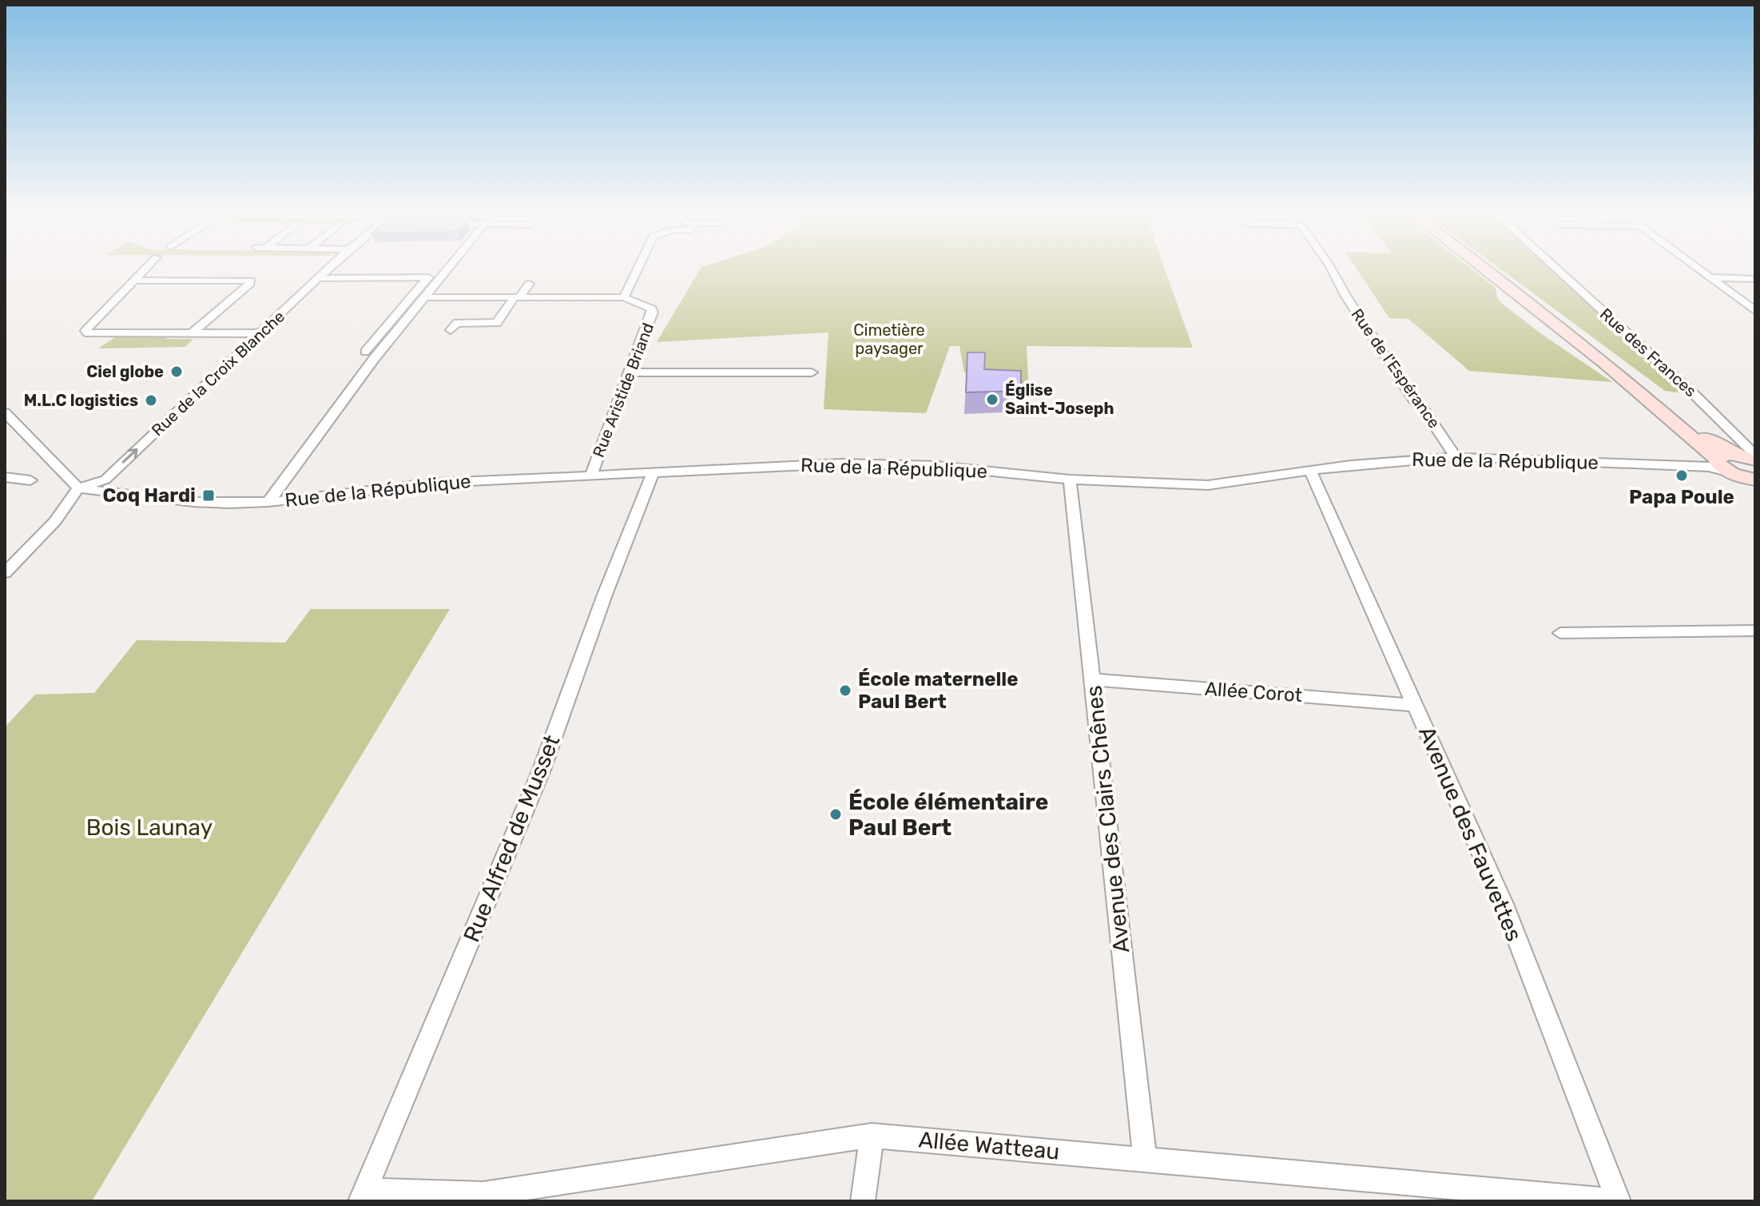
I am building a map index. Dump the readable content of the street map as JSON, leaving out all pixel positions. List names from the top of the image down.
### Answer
{
  "streets": {
    "street": [
      "Rue des Frances",
      "Rue de l'Espérance",
      "Rue de la Croix Blanche",
      "Rue Aristide Briand",
      "Rue de la République",
      "Allée Corot",
      "Avenue des Clairs Chênes",
      "Avenue des Fauvettes",
      "Rue Alfred de Musset",
      "Allée Watteau"
    ]
  },
  "crossings": [
    ["Rue de l'Espérance", "Rue de la République"],
    ["Rue de la Croix Blanche", "Rue de la République"],
    ["Rue Aristide Briand", "Rue de la République"],
    ["Rue de la République", "Avenue des Clairs Chênes"],
    ["Rue de la République", "Avenue des Fauvettes"],
    ["Rue de la République", "Rue Alfred de Musset"],
    ["Allée Corot", "Avenue des Clairs Chênes"],
    ["Allée Corot", "Avenue des Fauvettes"],
    ["Avenue des Clairs Chênes", "Allée Watteau"],
    ["Avenue des Fauvettes", "Allée Watteau"],
    ["Rue Alfred de Musset", "Allée Watteau"]
  ],
  "parks": ["Cimetière paysager", "Bois Launay"],
  "places": {
    "other": [
      "Ciel globe",
      "Église Saint-Joseph",
      "M.L.C logistics",
      "Papa Poule",
      "École maternelle Paul Bert",
      "École élémentaire Paul Bert"
    ],
    "transit": ["Coq Hardi"]
  }
}
